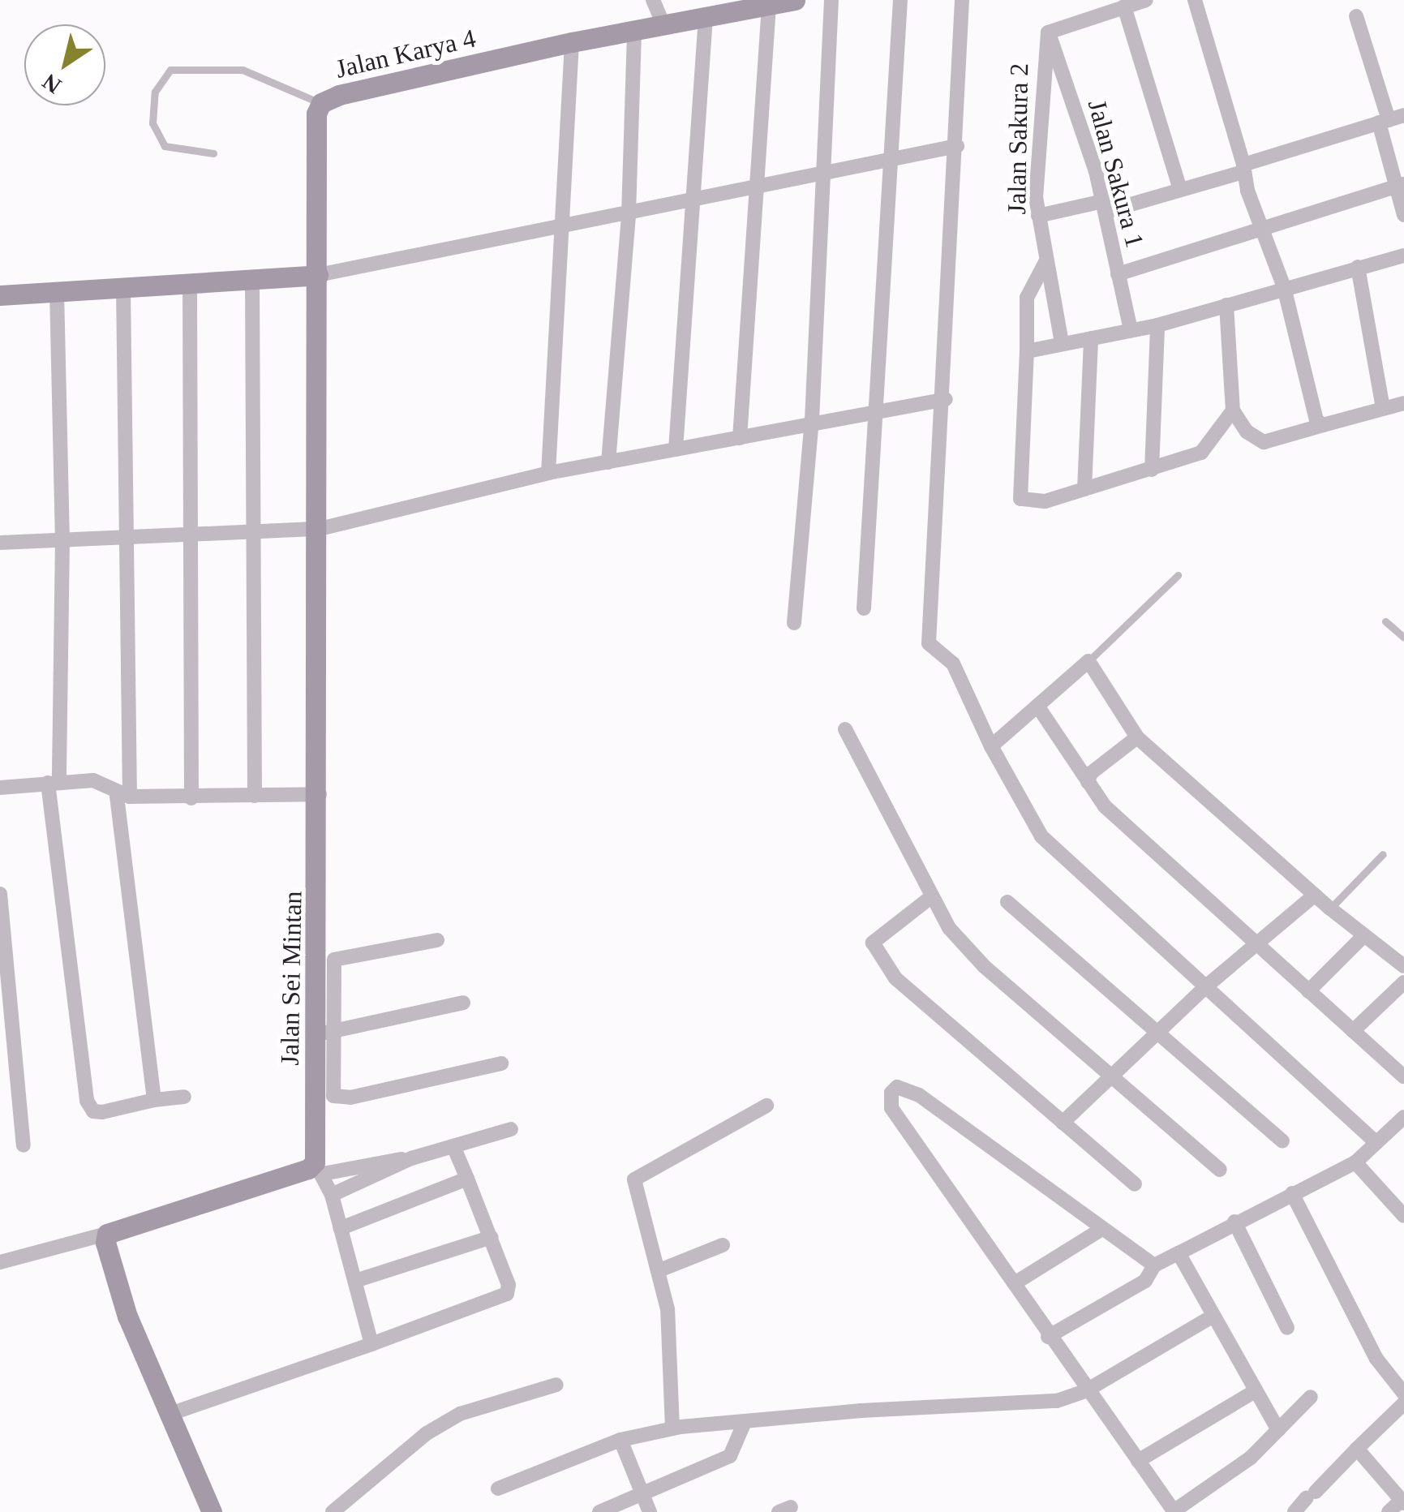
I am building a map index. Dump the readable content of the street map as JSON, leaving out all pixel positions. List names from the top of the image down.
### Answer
{
  "streets": {
    "street": [
      "Jalan Karya 4",
      "Jalan Sakura 2",
      "Jalan Sakura 1",
      "Jalan Sei Mintan"
    ]
  },
  "crossings": [
    ["Jalan Karya 4", "Jalan Sei Mintan"],
    ["Jalan Sakura 2", "Jalan Sakura 1"]
  ],
  "north": "bottom left"
}
